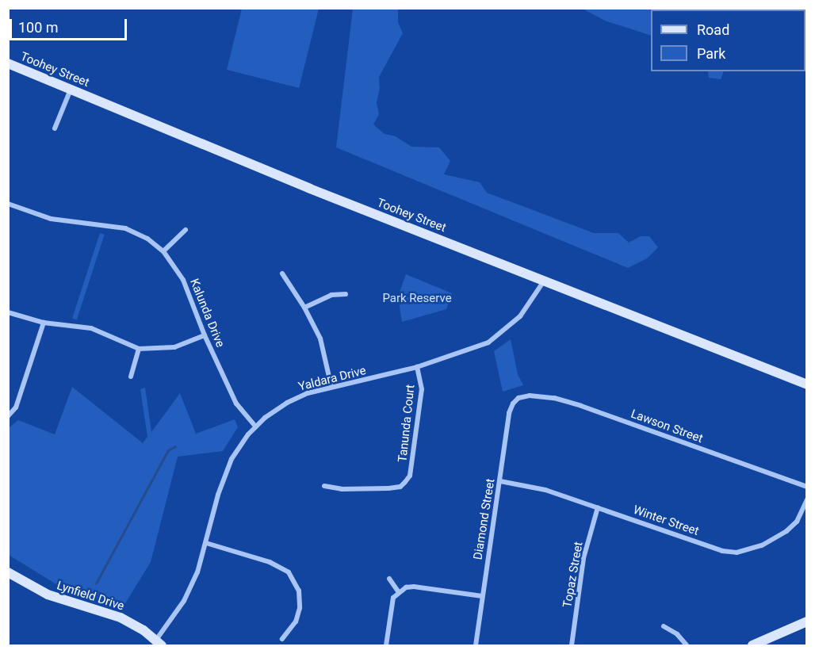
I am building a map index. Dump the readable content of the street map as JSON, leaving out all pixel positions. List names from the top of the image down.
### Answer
{
  "streets": {
    "street": [
      "Toohey Street",
      "Kalunda Drive",
      "Yaldara Drive",
      "Tanunda Court",
      "Lawson Street",
      "Diamond Street",
      "Winter Street",
      "Topaz Street",
      "Lynfield Drive"
    ]
  },
  "crossings": [
    ["Toohey Street", "Yaldara Drive"],
    ["Kalunda Drive", "Yaldara Drive"],
    ["Yaldara Drive", "Tanunda Court"],
    ["Yaldara Drive", "Lynfield Drive"],
    ["Lawson Street", "Diamond Street"],
    ["Diamond Street", "Winter Street"],
    ["Winter Street", "Topaz Street"]
  ],
  "parks": ["Park Reserve"],
  "legend": ["Road", "Park"],
  "scale_bar": "100 m"
}
